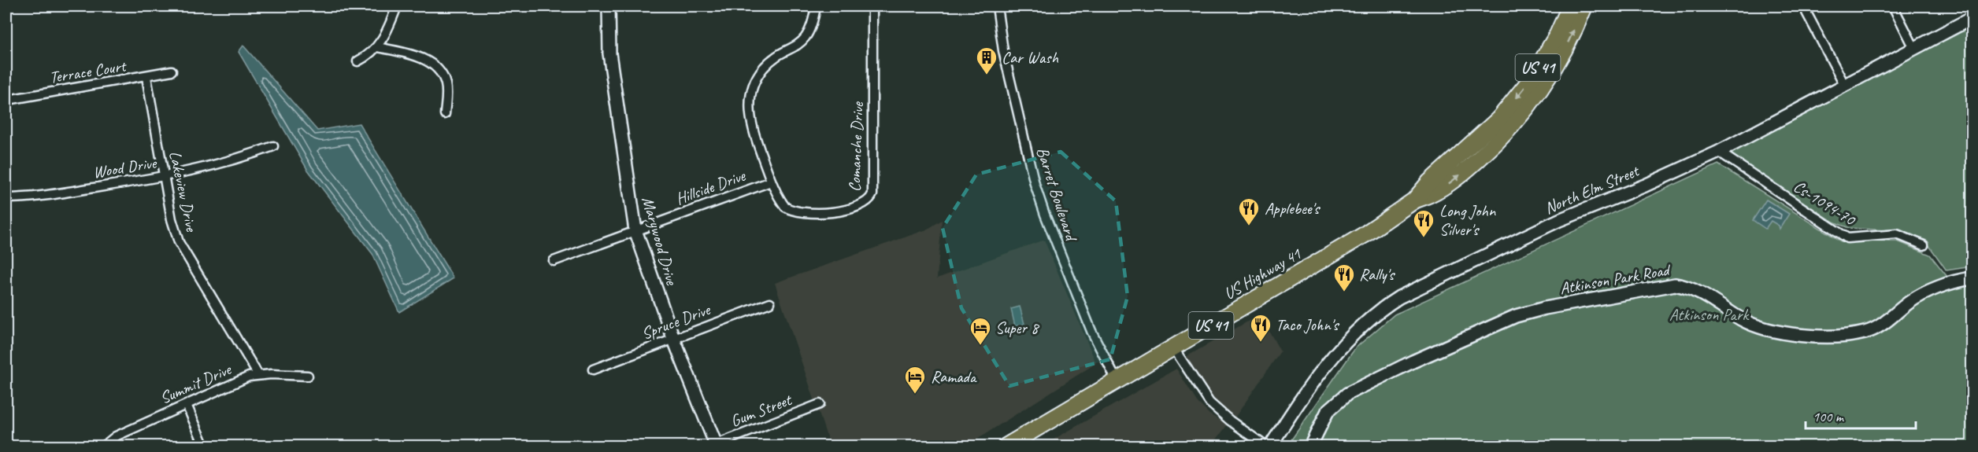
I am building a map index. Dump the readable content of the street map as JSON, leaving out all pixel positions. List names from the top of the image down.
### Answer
{
  "streets": {
    "highway": ["US 41", "US Highway 41"],
    "street": [
      "Terrace Court",
      "Comanche Drive",
      "Wood Drive",
      "Hillside Drive",
      "North Elm Street",
      "Lakeview Drive",
      "Barret Boulevard",
      "Cs-1094-70",
      "Marywood Drive",
      "Atkinson Park Road",
      "Spruce Drive",
      "Summit Drive",
      "Gum Street"
    ]
  },
  "crossings": [
    ["US 41", "US Highway 41"],
    ["Terrace Court", "Lakeview Drive"],
    ["Comanche Drive", "Hillside Drive"],
    ["Wood Drive", "Lakeview Drive"],
    ["Hillside Drive", "Marywood Drive"],
    ["North Elm Street", "Cs-1094-70"],
    ["Lakeview Drive", "Summit Drive"],
    ["Barret Boulevard", "US Highway 41"],
    ["Marywood Drive", "Spruce Drive"],
    ["Marywood Drive", "Gum Street"]
  ],
  "parks": ["Atkinson Park"],
  "places": {
    "building": ["Car Wash"],
    "restaurant": [
      "Applebee's",
      "Long John Silver's",
      "Rally's",
      "Taco John's"
    ],
    "hotel": ["Super 8", "Ramada"]
  },
  "scale_bar": "100 m"
}
